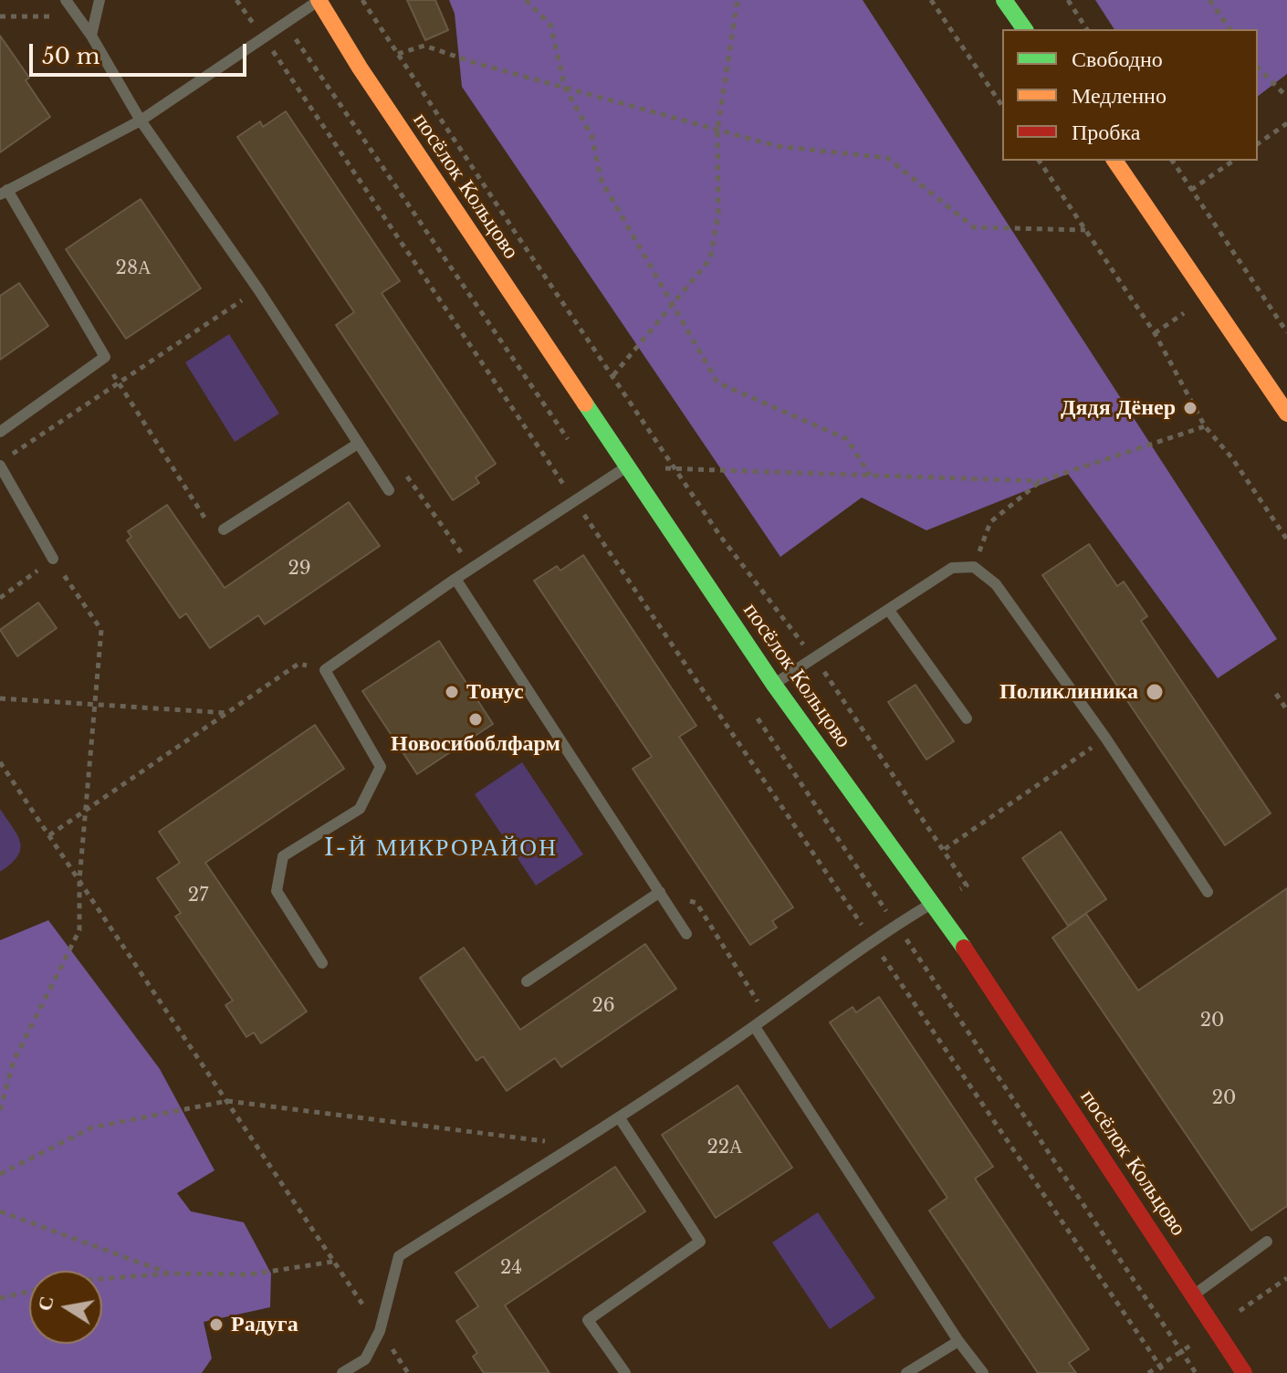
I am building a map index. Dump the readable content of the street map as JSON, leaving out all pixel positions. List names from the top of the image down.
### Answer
{
  "streets": {
    "street": ["посёлок Кольцово"]
  },
  "districts": ["I-Й МИКРОРАЙОН"],
  "places": [
    "Дядя Дёнер",
    "Тонус",
    "Поликлиника",
    "Новосибоблфарм",
    "Радуга"
  ],
  "house_numbers": [
    "28А",
    "29",
    "27",
    "26",
    "20",
    "20",
    "22А",
    "24"
  ],
  "legend": ["Свободно", "Медленно", "Пробка"],
  "scale_bar": "50 m",
  "north": "left"
}
